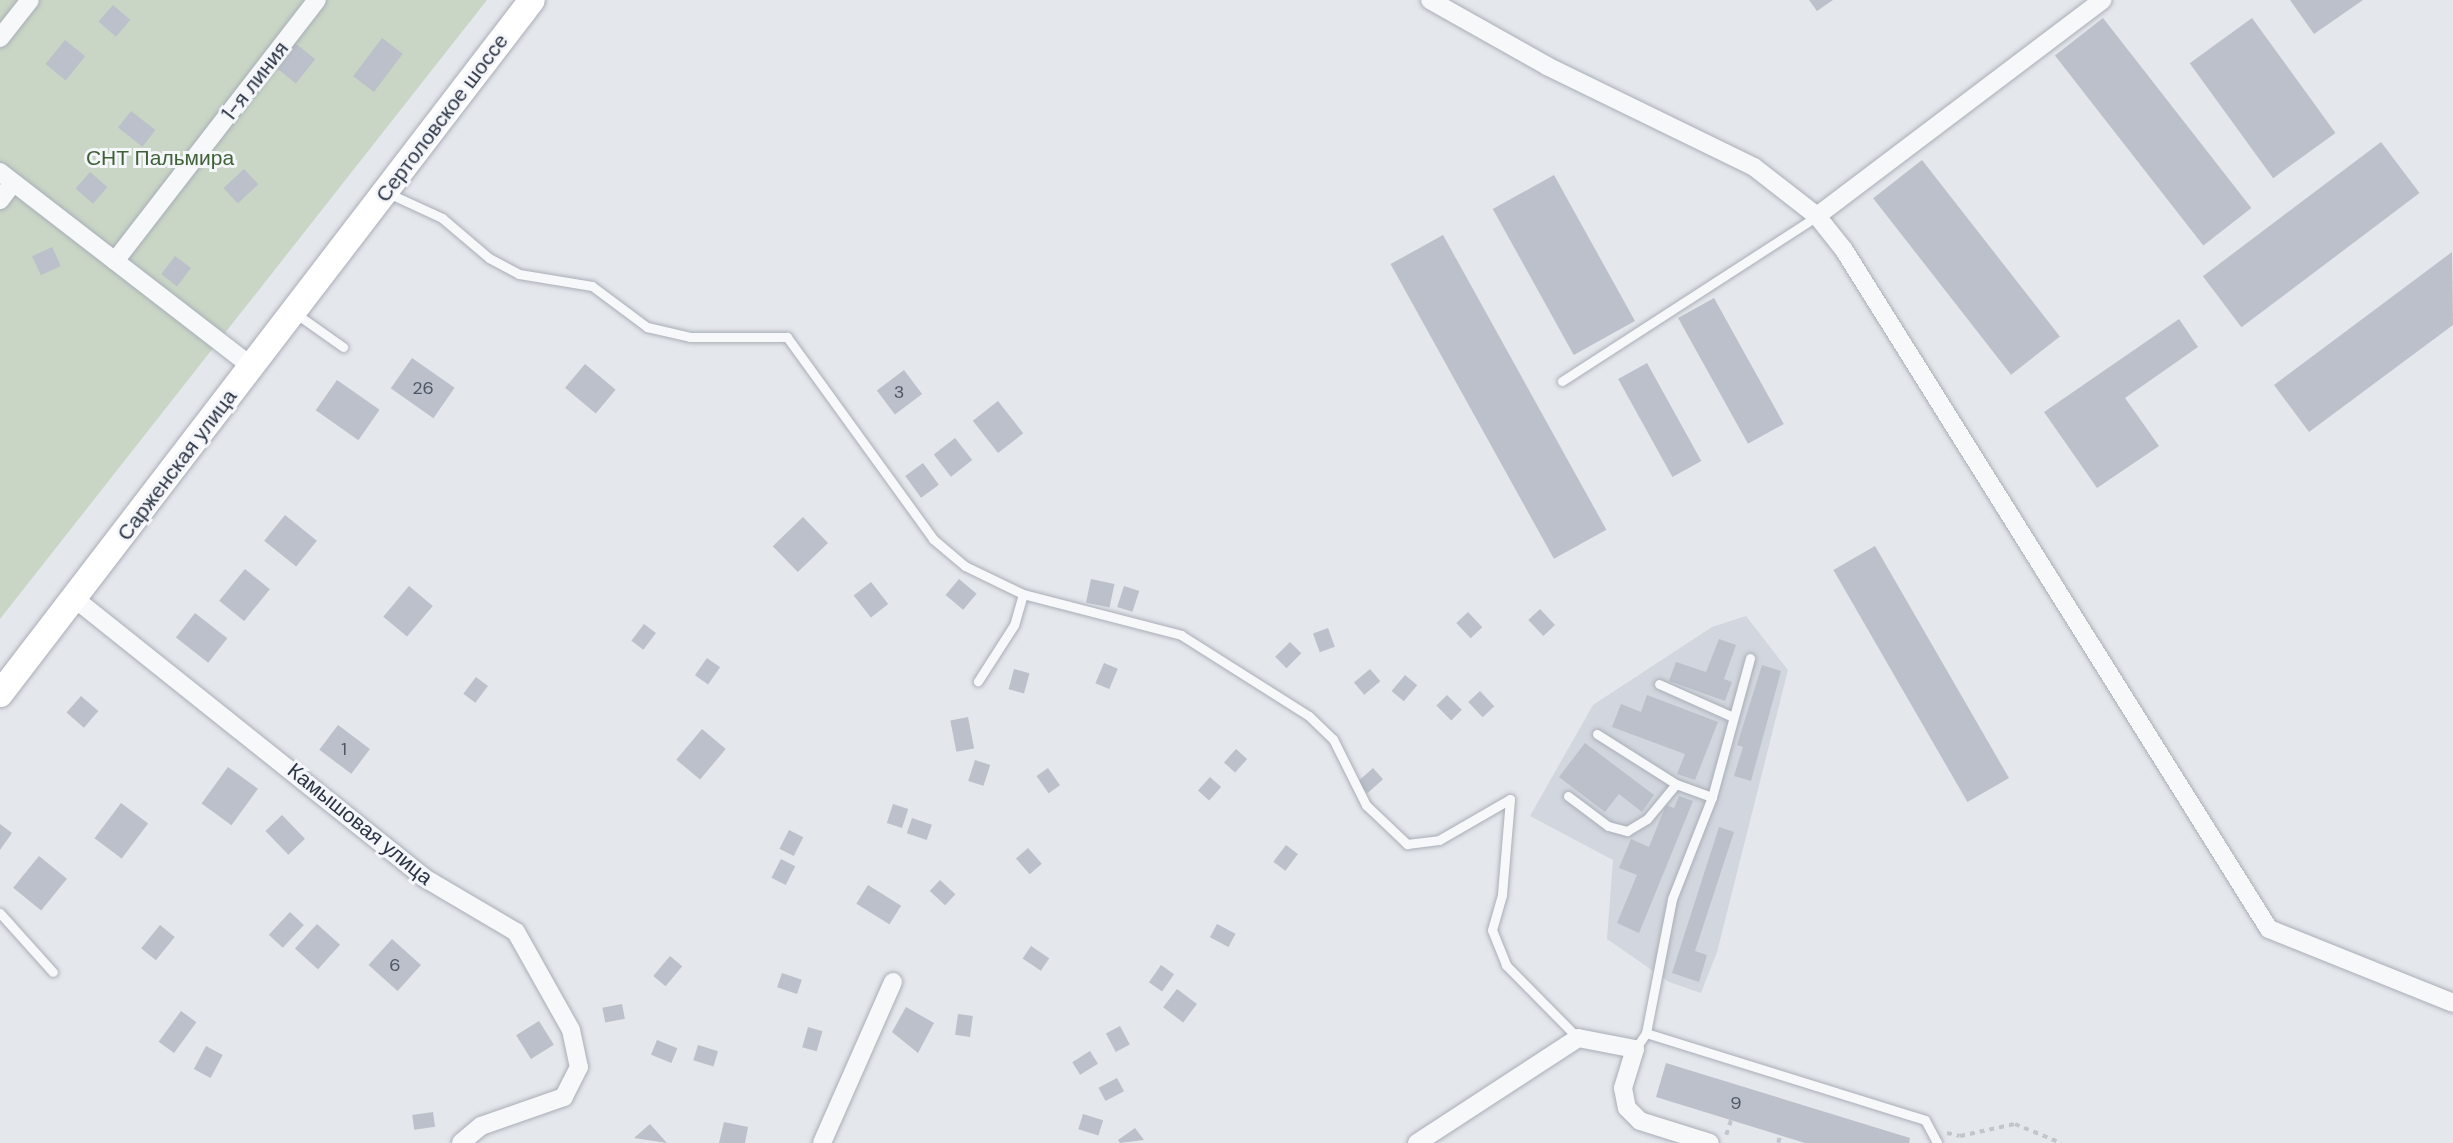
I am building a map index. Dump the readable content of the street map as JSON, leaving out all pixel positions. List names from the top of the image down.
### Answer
{
  "streets": {
    "main road": ["Сертоловское шоссе", "Сарженская улица"],
    "street": ["1-я линия", "Камышовая улица"]
  },
  "crossings": [
    ["Сертоловское шоссе", "Сарженская улица"],
    ["Сарженская улица", "Камышовая улица"]
  ],
  "parks": ["СНТ Пальмира"],
  "house_numbers": [
    "26",
    "3",
    "1",
    "6",
    "9"
  ]
}
